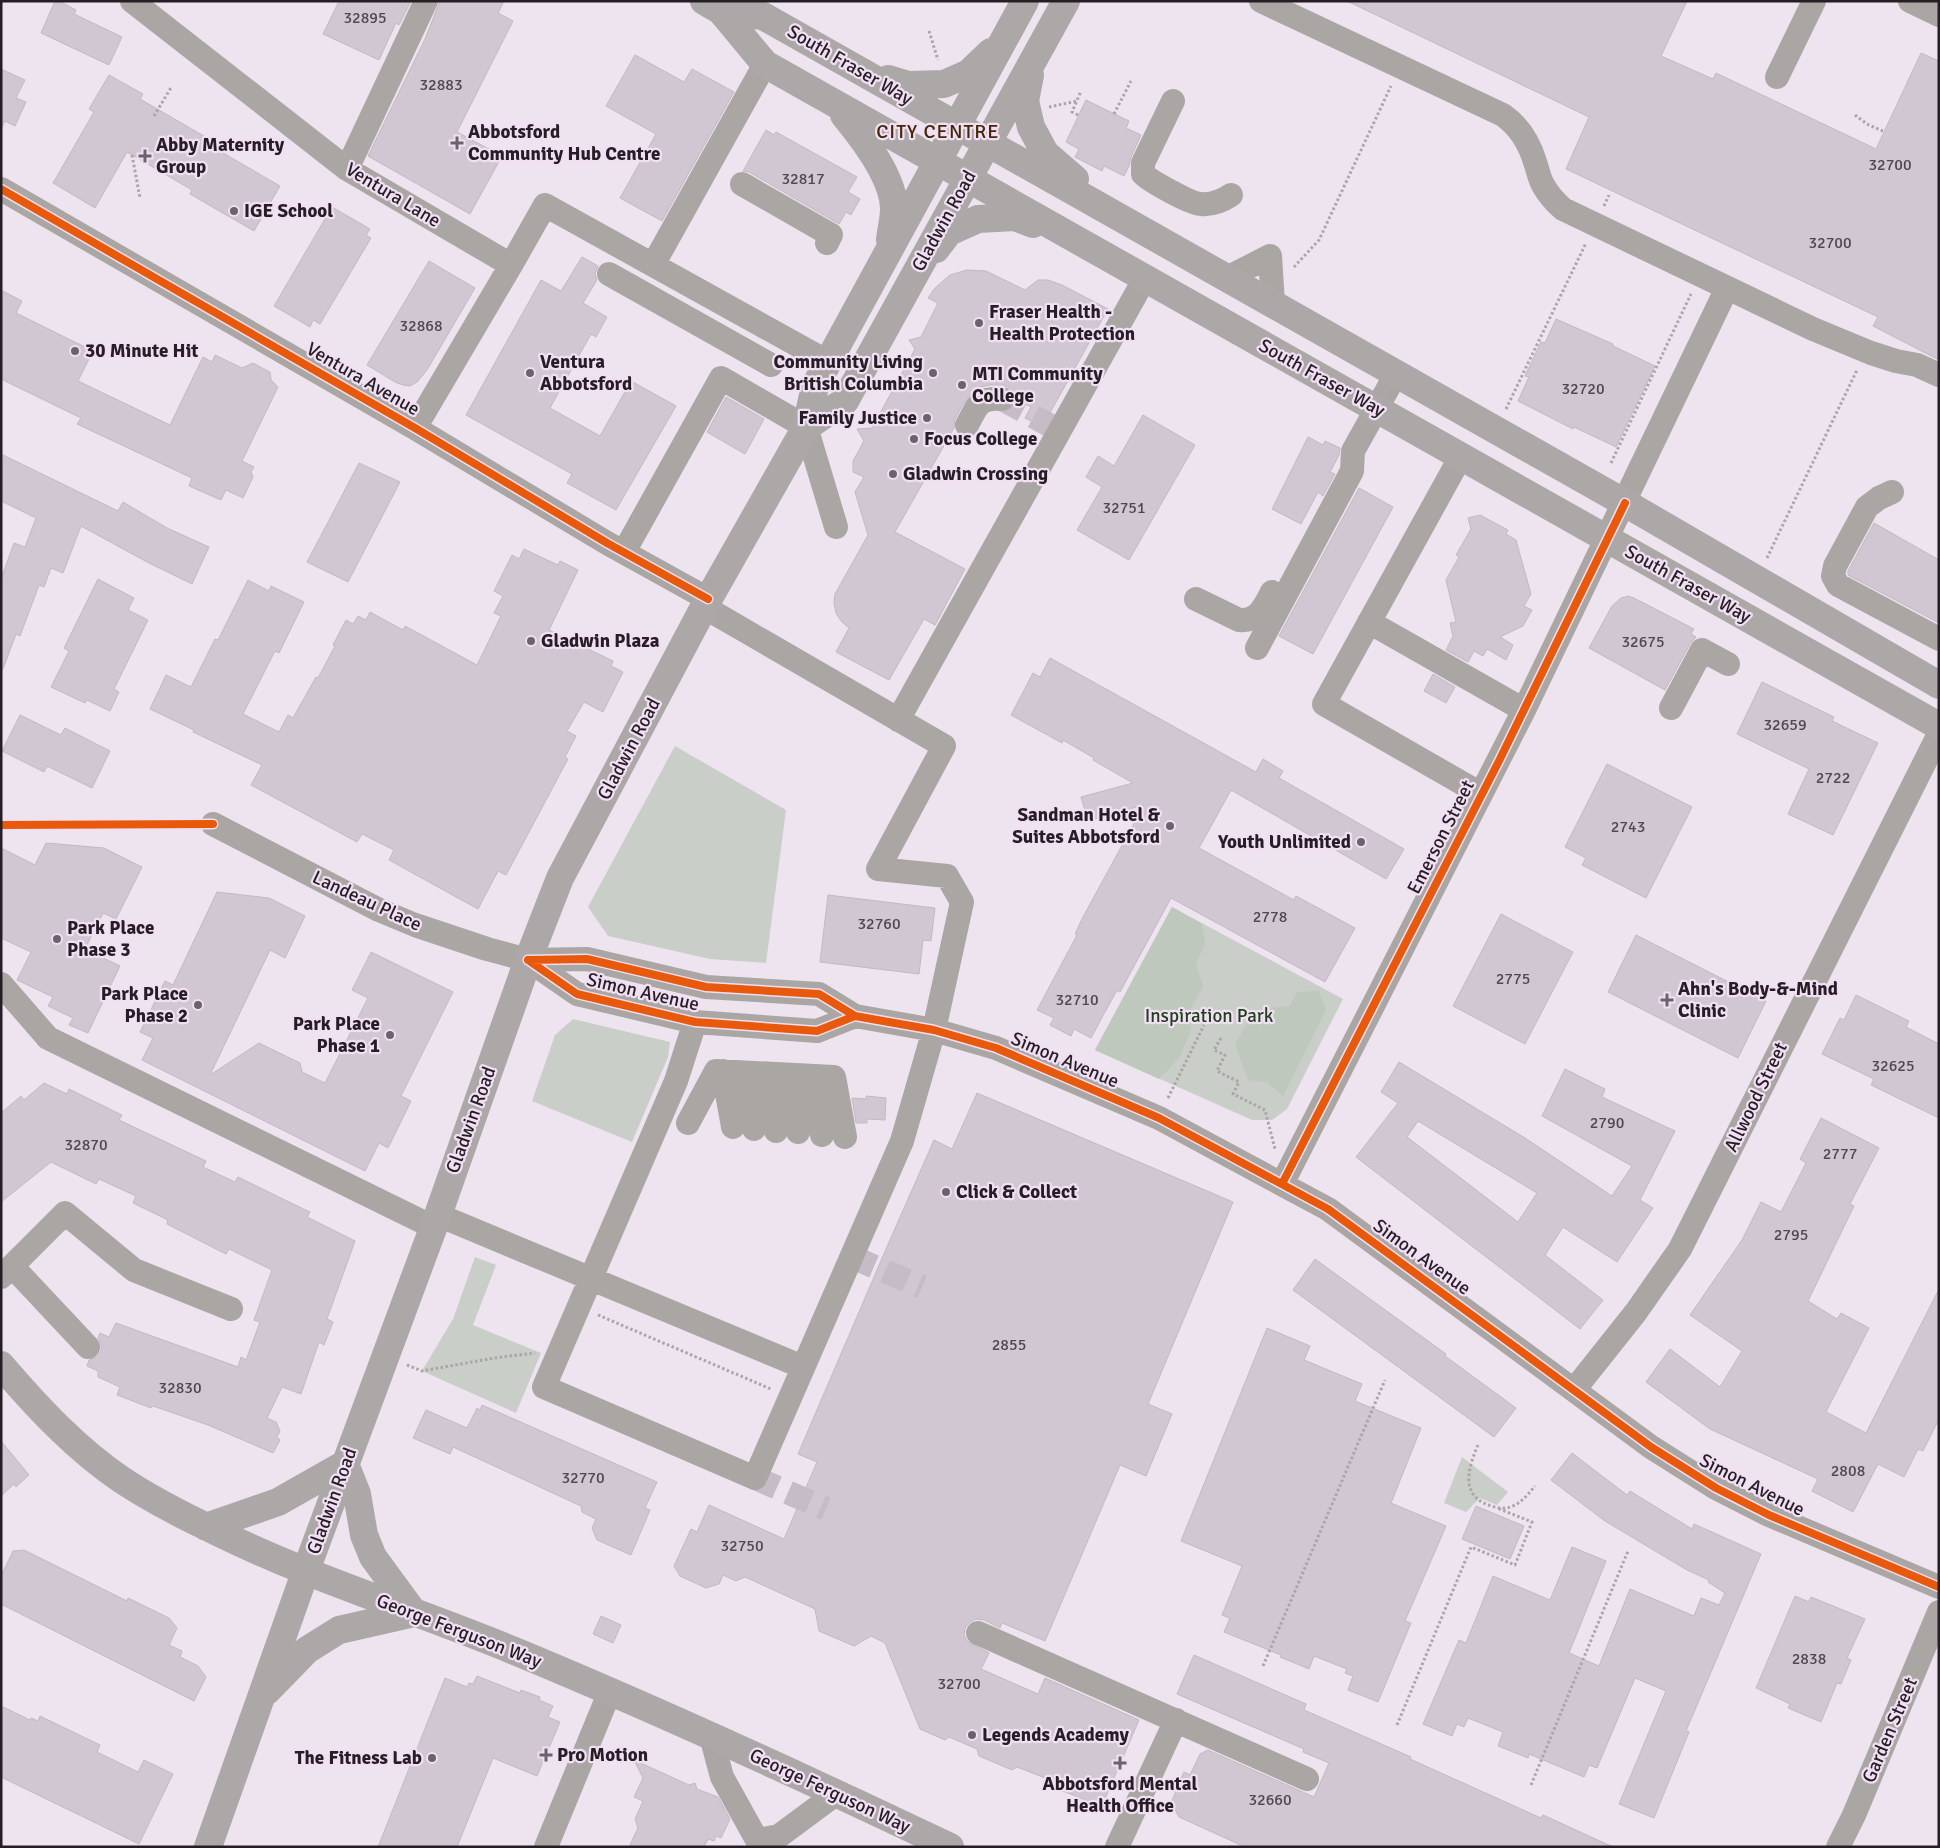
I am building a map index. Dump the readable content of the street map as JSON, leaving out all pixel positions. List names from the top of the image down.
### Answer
{
  "streets": {
    "main road": ["South Fraser Way", "Gladwin Road", "George Ferguson Way"],
    "street": [
      "Ventura Lane",
      "Ventura Avenue",
      "Emerson Street",
      "Landeau Place",
      "Simon Avenue",
      "Allwood Street",
      "Garden Street"
    ]
  },
  "crossings": [
    ["South Fraser Way", "Gladwin Road"],
    ["South Fraser Way", "Emerson Street"],
    ["Gladwin Road", "Ventura Avenue"],
    ["Gladwin Road", "Landeau Place"],
    ["Gladwin Road", "Simon Avenue"],
    ["Gladwin Road", "George Ferguson Way"],
    ["Ventura Avenue", "Simon Avenue"],
    ["Emerson Street", "Simon Avenue"],
    ["Landeau Place", "Simon Avenue"],
    ["Simon Avenue", "Allwood Street"]
  ],
  "districts": ["CITY CENTRE"],
  "parks": ["Inspiration Park"],
  "places": {
    "health": [
      "Abbotsford Community Hub Centre",
      "Abby Maternity Group",
      "Ahn's Body-&-Mind Clinic",
      "Pro Motion",
      "Abbotsford Mental Health Office"
    ],
    "other": [
      "IGE School",
      "Fraser Health - Health Protection",
      "30 Minute Hit",
      "Ventura Abbotsford",
      "Community Living British Columbia",
      "MTI Community College",
      "Family Justice",
      "Focus College",
      "Gladwin Crossing",
      "Gladwin Plaza",
      "Sandman Hotel & Suites Abbotsford",
      "Youth Unlimited",
      "Park Place Phase 3",
      "Park Place Phase 2",
      "Park Place Phase 1",
      "Click & Collect",
      "Legends Academy",
      "The Fitness Lab"
    ]
  },
  "house_numbers": [
    "32895",
    "32883",
    "32700",
    "32817",
    "32700",
    "32868",
    "32720",
    "32751",
    "32675",
    "32659",
    "2722",
    "2743",
    "2778",
    "32760",
    "2775",
    "32710",
    "32625",
    "2790",
    "32870",
    "2777",
    "2795",
    "2855",
    "32830",
    "2808",
    "32770",
    "32750",
    "2838",
    "32700",
    "32660"
  ]
}
